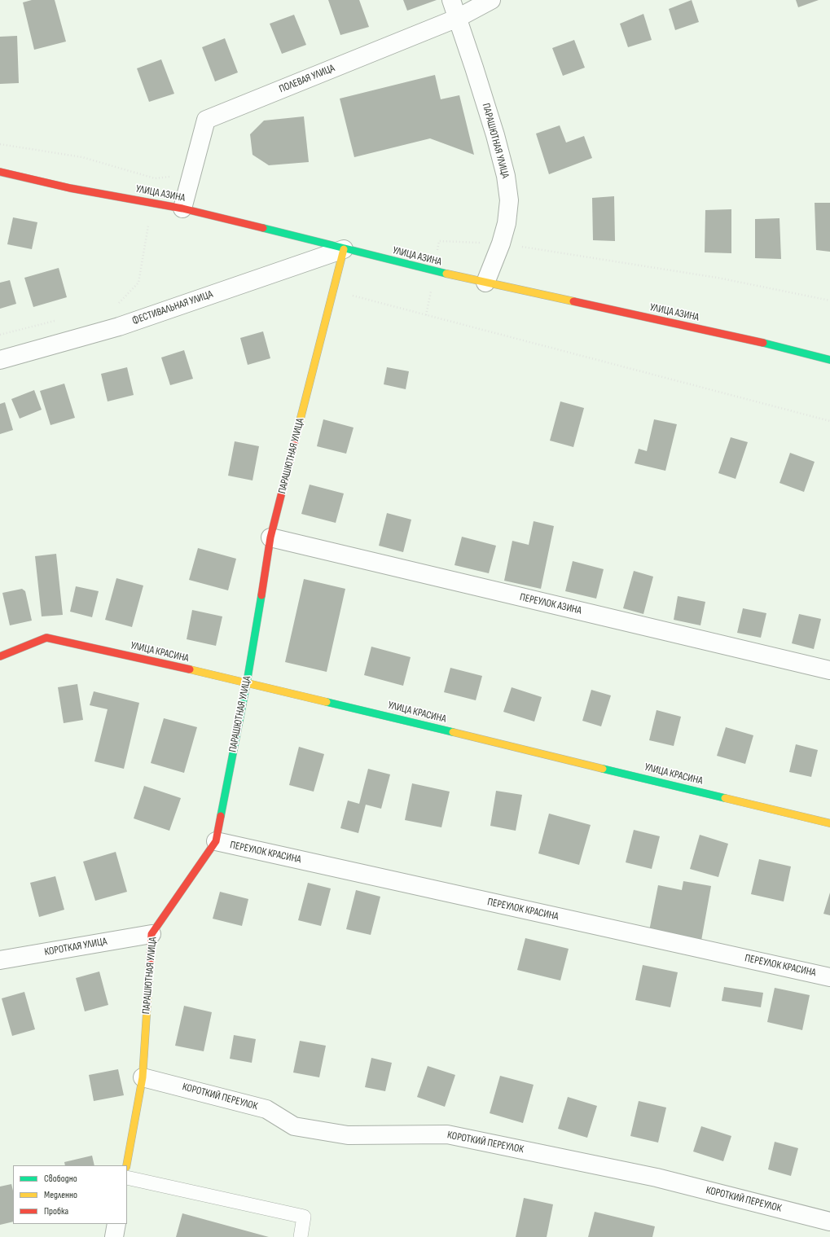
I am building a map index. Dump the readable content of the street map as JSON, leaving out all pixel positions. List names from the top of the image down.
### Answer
{
  "streets": {
    "street": [
      "ПОЛЕВАЯ УЛИЦА",
      "ПАРАШЮТНАЯ УЛИЦА",
      "УЛИЦА АЗИНА",
      "ФЕСТИВАЛЬНАЯ УЛИЦА",
      "ПЕРЕУЛОК АЗИНА",
      "УЛИЦА КРАСИНА",
      "ПЕРЕУЛОК КРАСИНА",
      "КОРОТКАЯ УЛИЦА",
      "КОРОТКИЙ ПЕРЕУЛОК"
    ]
  },
  "crossings": [
    ["ПОЛЕВАЯ УЛИЦА", "ПАРАШЮТНАЯ УЛИЦА"],
    ["ПОЛЕВАЯ УЛИЦА", "УЛИЦА АЗИНА"],
    ["ПАРАШЮТНАЯ УЛИЦА", "УЛИЦА АЗИНА"],
    ["ПАРАШЮТНАЯ УЛИЦА", "ФЕСТИВАЛЬНАЯ УЛИЦА"],
    ["ПАРАШЮТНАЯ УЛИЦА", "ПЕРЕУЛОК АЗИНА"],
    ["ПАРАШЮТНАЯ УЛИЦА", "УЛИЦА КРАСИНА"],
    ["ПАРАШЮТНАЯ УЛИЦА", "ПЕРЕУЛОК КРАСИНА"],
    ["ПАРАШЮТНАЯ УЛИЦА", "КОРОТКАЯ УЛИЦА"],
    ["ПАРАШЮТНАЯ УЛИЦА", "КОРОТКИЙ ПЕРЕУЛОК"],
    ["УЛИЦА АЗИНА", "ФЕСТИВАЛЬНАЯ УЛИЦА"]
  ],
  "legend": ["Свободно", "Медленно", "Пробка"]
}
